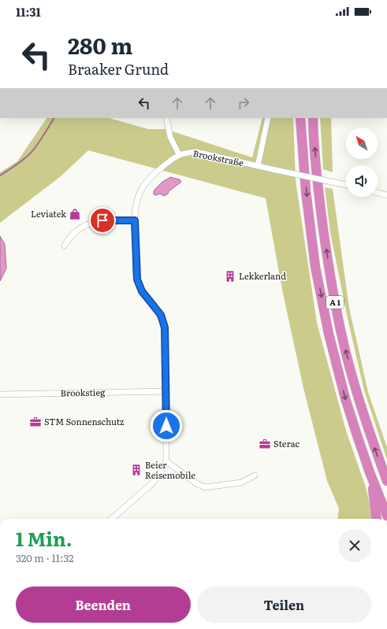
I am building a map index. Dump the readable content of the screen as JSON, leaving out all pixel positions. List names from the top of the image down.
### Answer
{
  "streets": {
    "highway": ["A 1"],
    "street": ["Brookstraße", "Brookstieg"]
  },
  "places": {
    "shop": ["Leviatek"],
    "building": ["Lekkerland", "Beier Reisemobile"],
    "office": ["STM Sonnenschutz", "Sterac"]
  },
  "north": "top left",
  "page": {
    "status": "11:31",
    "turn": ["280 m", "Braaker Grund"],
    "heading": ["1 Min.", "320 m · 11:32"],
    "buttons": ["Beenden", "Teilen"]
  }
}
